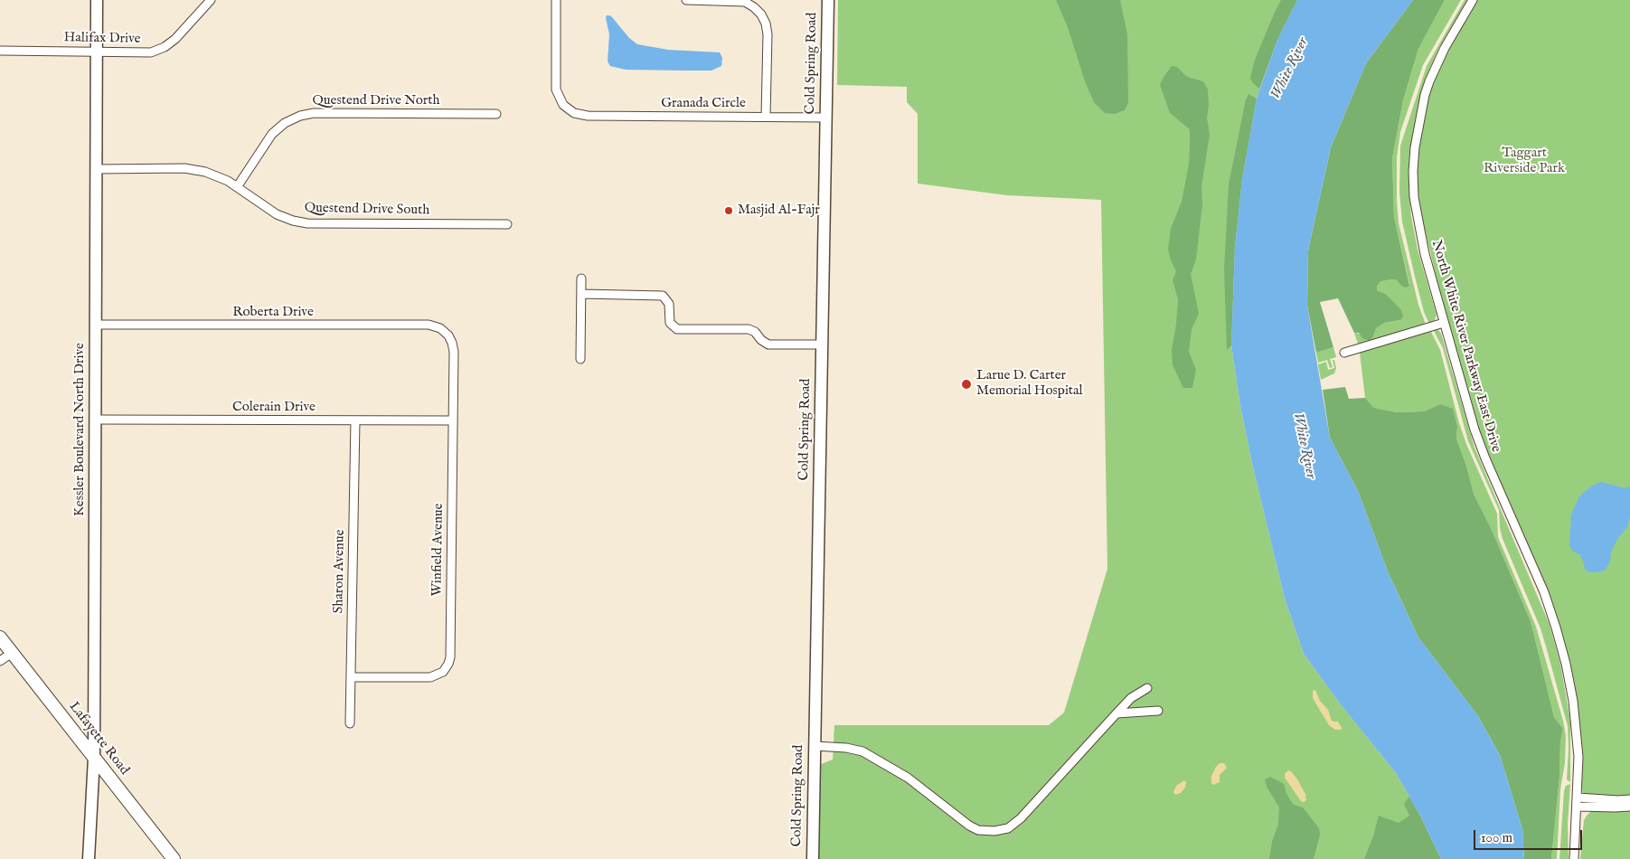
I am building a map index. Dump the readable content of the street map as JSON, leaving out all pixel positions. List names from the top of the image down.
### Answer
{
  "streets": {
    "main road": ["Cold Spring Road", "Kessler Boulevard North Drive", "Lafayette Road"],
    "street": [
      "Halifax Drive",
      "Questend Drive North",
      "Granada Circle",
      "Questend Drive South",
      "Roberta Drive",
      "North White River Parkway East Drive",
      "Colerain Drive",
      "Winfield Avenue",
      "Sharon Avenue"
    ]
  },
  "crossings": [
    ["Halifax Drive", "Kessler Boulevard North Drive"],
    ["Cold Spring Road", "Granada Circle"],
    ["Questend Drive North", "Questend Drive South"],
    ["Questend Drive South", "Kessler Boulevard North Drive"],
    ["Roberta Drive", "Kessler Boulevard North Drive"],
    ["Roberta Drive", "Winfield Avenue"],
    ["Colerain Drive", "Kessler Boulevard North Drive"],
    ["Colerain Drive", "Winfield Avenue"],
    ["Colerain Drive", "Sharon Avenue"],
    ["Kessler Boulevard North Drive", "Lafayette Road"],
    ["Winfield Avenue", "Sharon Avenue"]
  ],
  "water": ["White River"],
  "parks": ["Taggart Riverside Park"],
  "places": ["Masjid Al-Fajr", "Larue D. Carter Memorial Hospital"],
  "scale_bar": "100 m"
}
